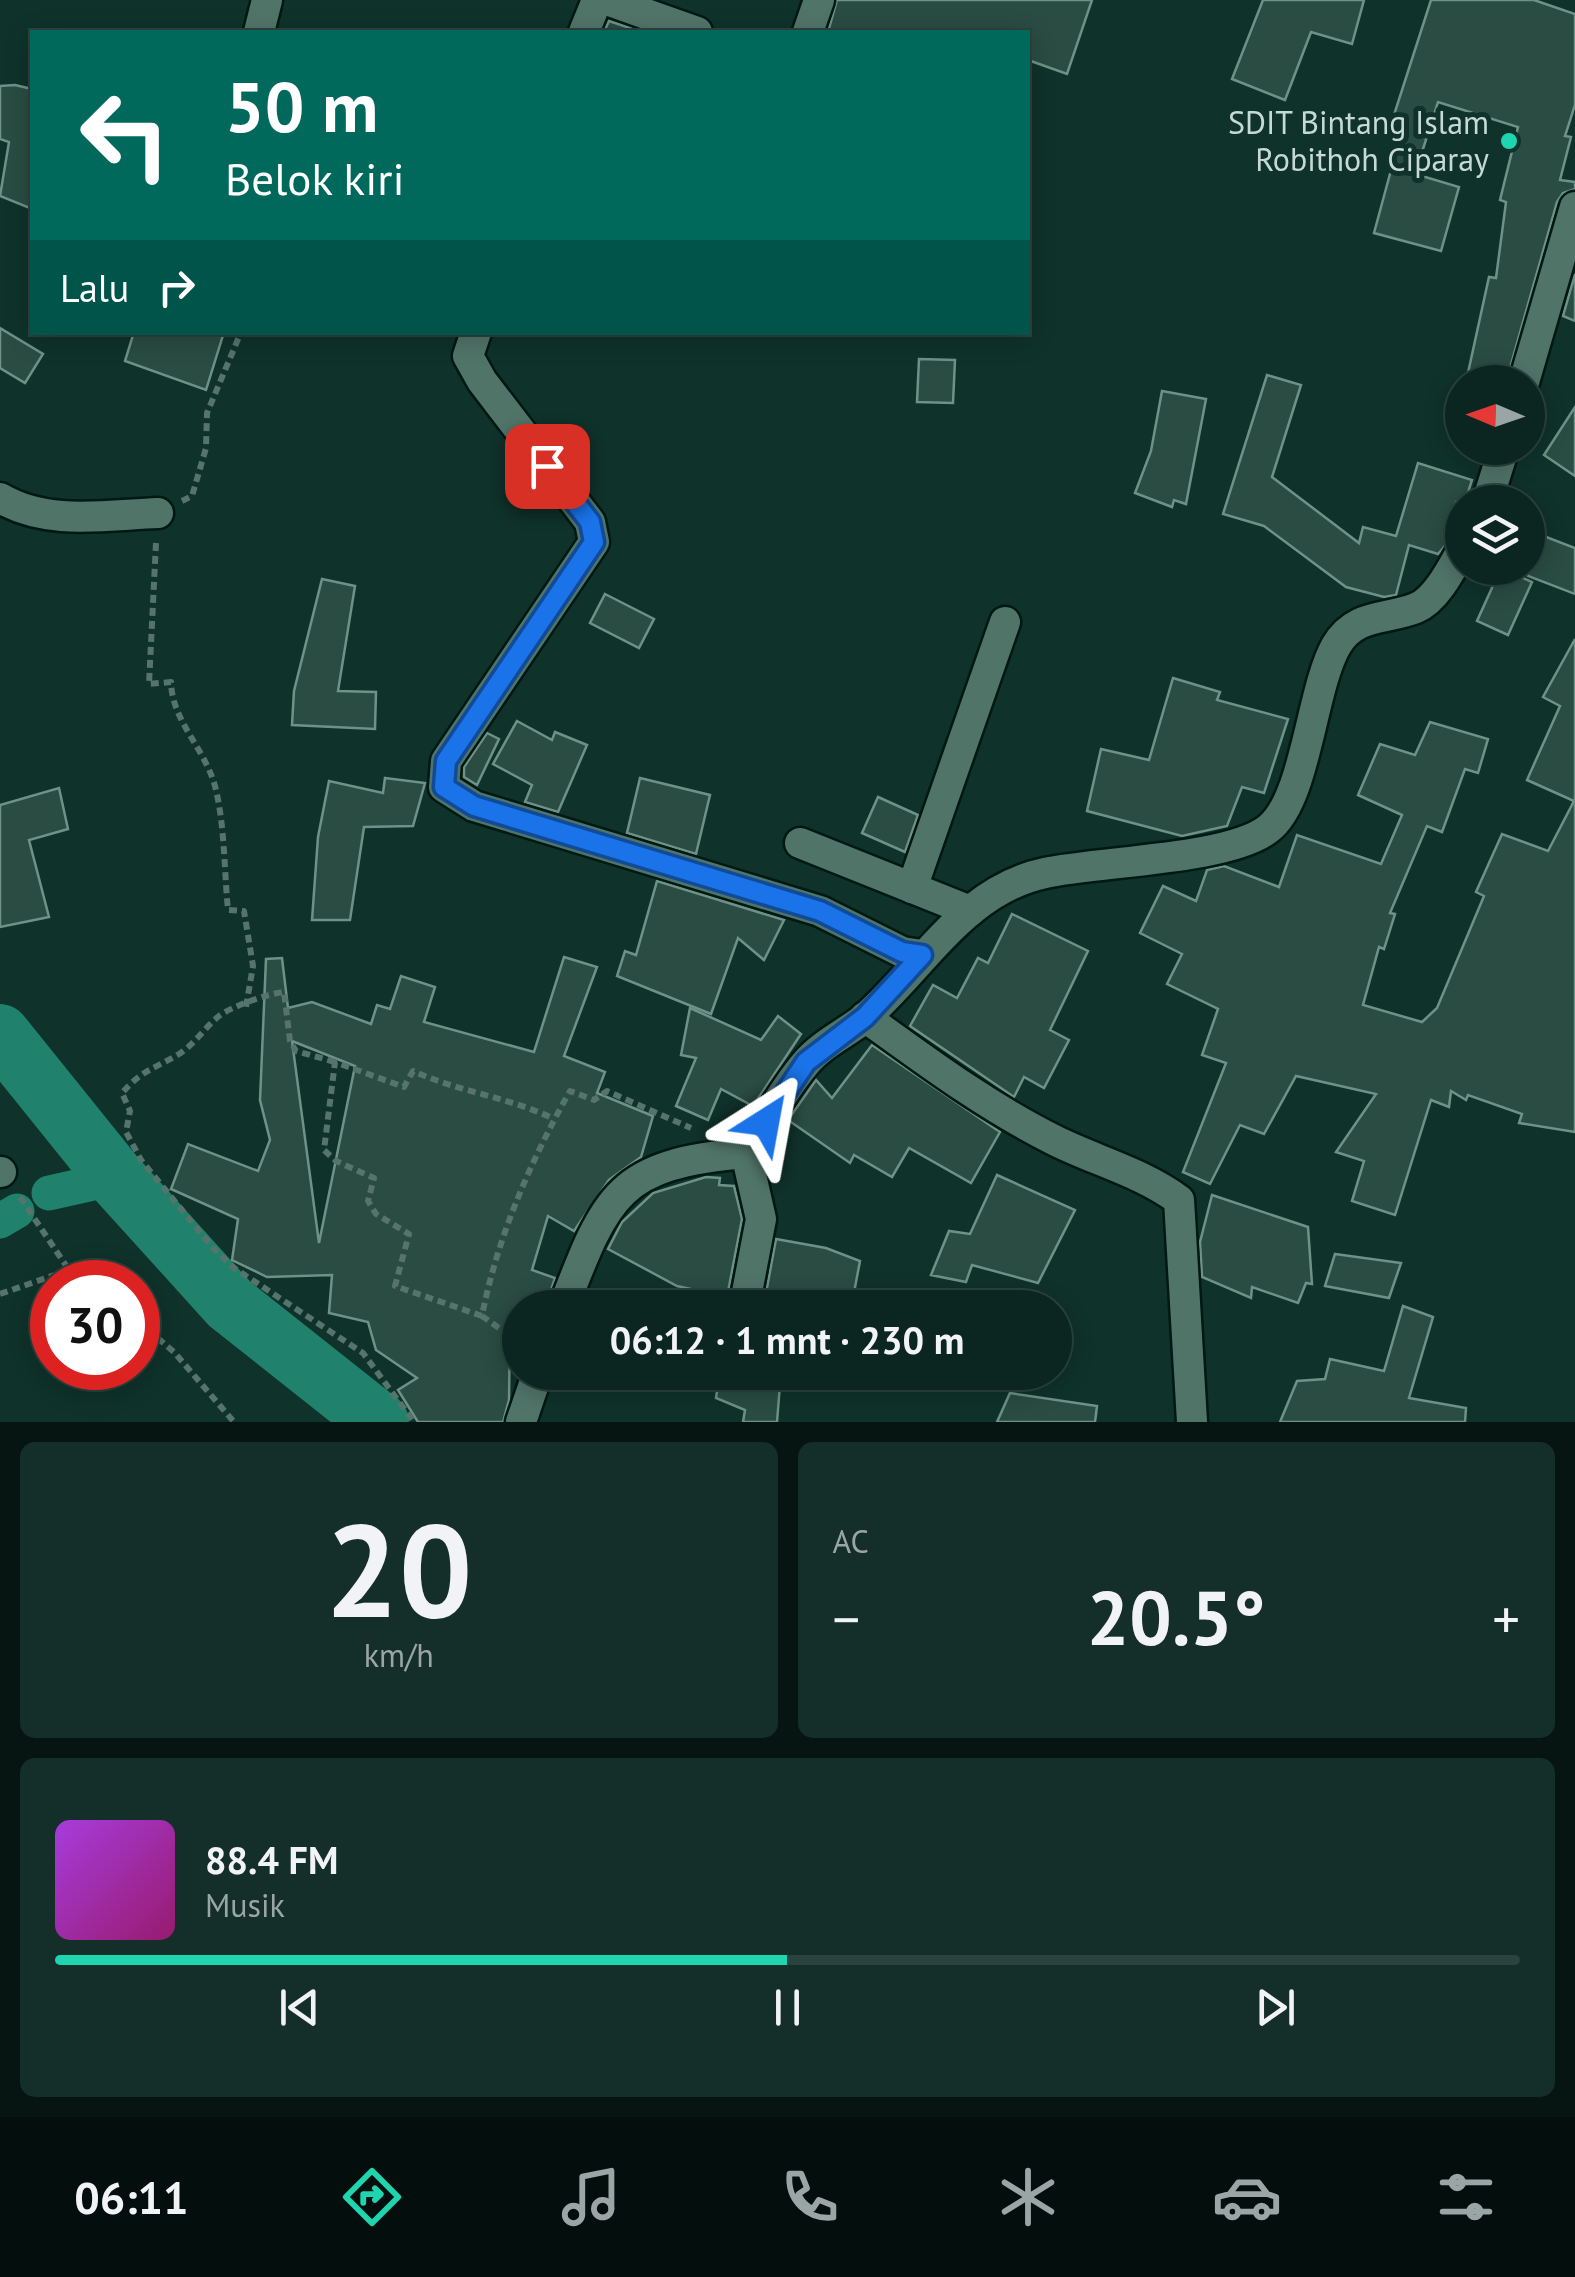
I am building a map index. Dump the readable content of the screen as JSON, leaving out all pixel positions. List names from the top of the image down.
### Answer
{
  "places": ["SDIT Bintang Islam Robithoh Ciparay"],
  "north": "left",
  "page": {
    "turn": ["50 m", "Belok kiri"],
    "then": "Lalu",
    "limit": "30",
    "trip": "06:12 · 1 mnt · 230 m",
    "tile": [
      ["20", "km/h"],
      "AC"
    ],
    "heat": ["−", "20.5°", "+"],
    "song": ["88.4 FM", "Musik"],
    "tabs": "06:11"
  }
}
